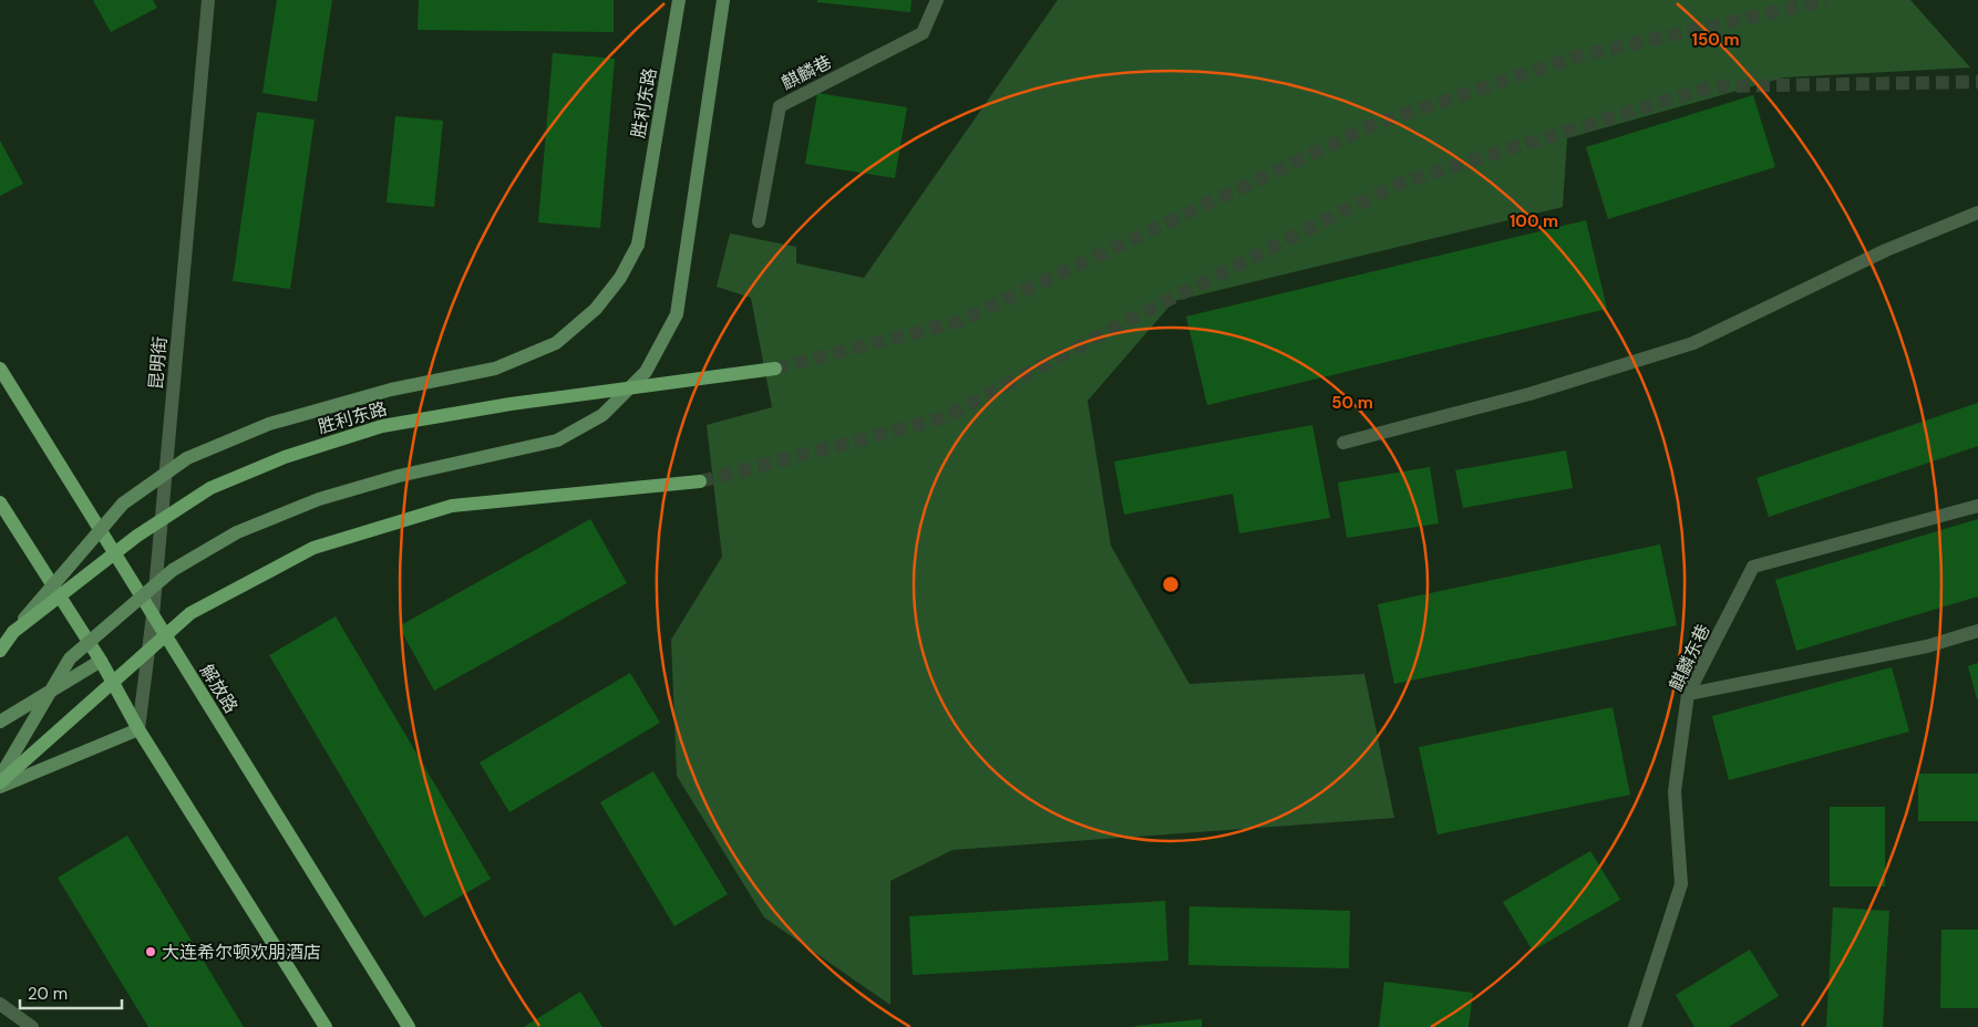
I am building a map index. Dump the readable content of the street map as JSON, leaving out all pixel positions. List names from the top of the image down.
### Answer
{
  "streets": {
    "main road": ["胜利东路", "解放路"],
    "street": ["麒麟巷", "昆明街", "麒麟东巷"]
  },
  "crossings": [
    ["昆明街", "解放路"]
  ],
  "places": ["大连希尔顿欢朋酒店"],
  "scale_bar": "20 m",
  "rings": ["150 m", "100 m", "50 m"]
}
